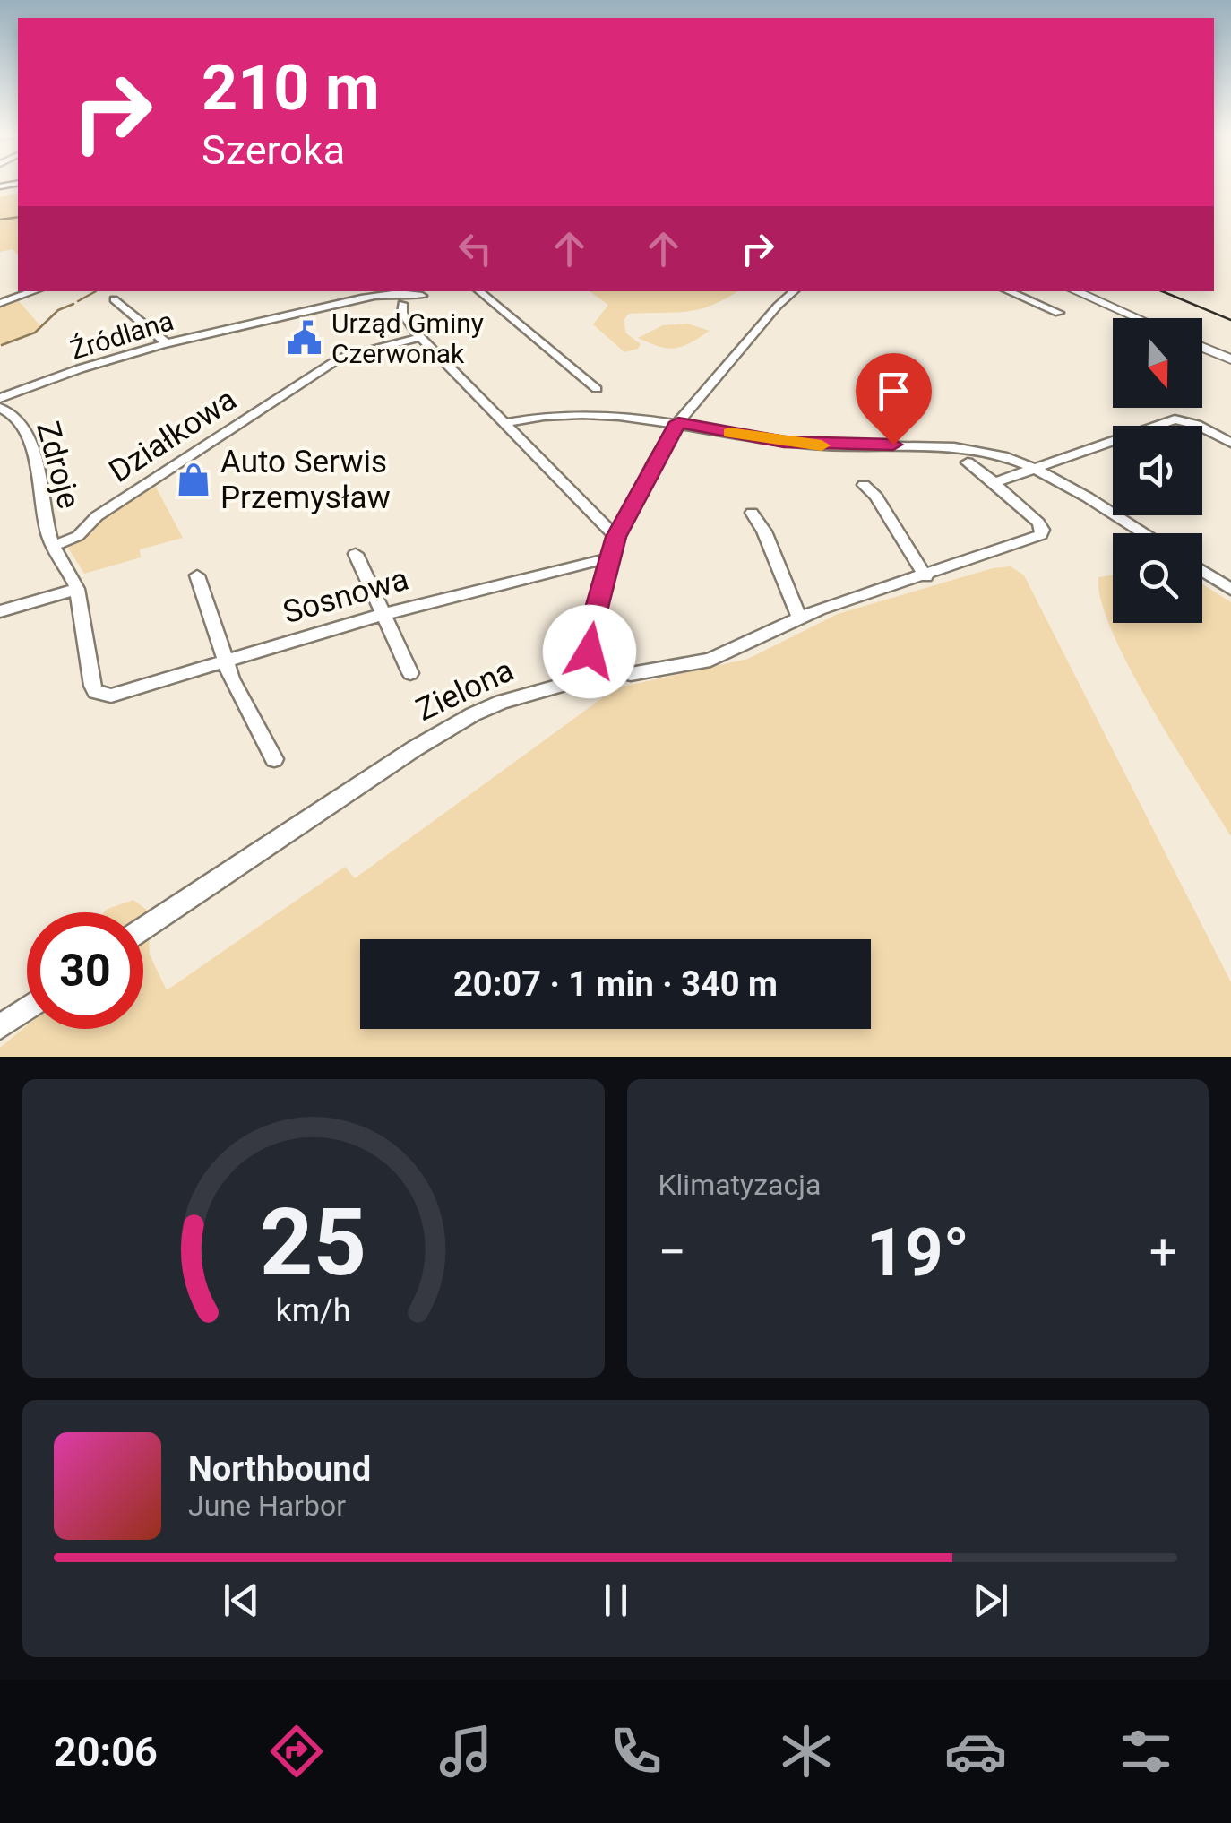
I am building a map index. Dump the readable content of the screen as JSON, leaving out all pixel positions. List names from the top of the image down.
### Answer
{
  "streets": {
    "street": [
      "Źródlana",
      "Działkowa",
      "Zdroje",
      "Sosnowa",
      "Zielona"
    ]
  },
  "crossings": [
    ["Działkowa", "Zdroje"]
  ],
  "places": {
    "public building": ["Urząd Gminy Czerwonak"],
    "shop": ["Auto Serwis Przemysław"]
  },
  "north": "bottom",
  "page": {
    "turn": ["210 m", "Szeroka"],
    "limit": "30",
    "trip": "20:07 · 1 min · 340 m",
    "tile": "Klimatyzacja",
    "heat": ["−", "19°", "+"],
    "song": ["Northbound", "June Harbor"],
    "tabs": "20:06",
    "gauge": ["25", "km/h"]
  }
}
